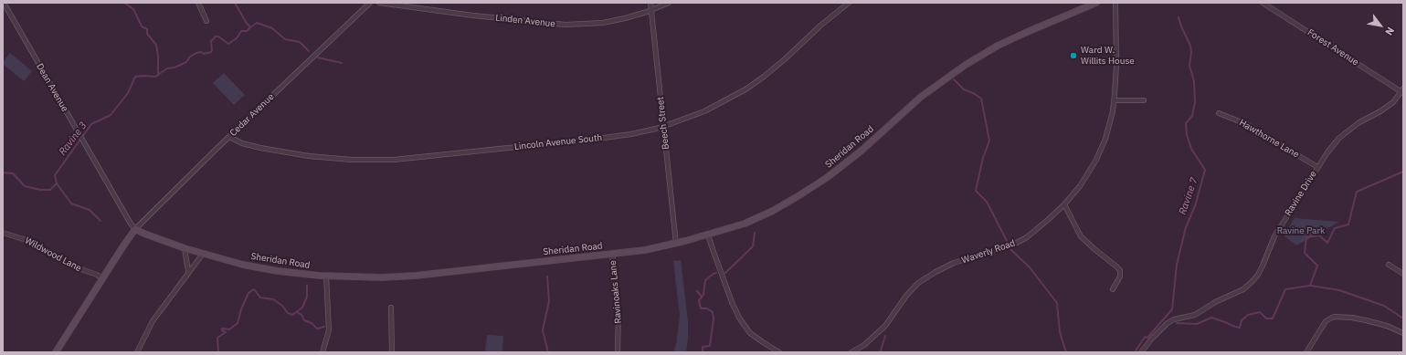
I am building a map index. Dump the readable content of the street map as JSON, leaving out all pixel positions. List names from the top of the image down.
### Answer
{
  "streets": {
    "street": [
      "Linden Avenue",
      "Forest Avenue",
      "Dean Avenue",
      "Cedar Avenue",
      "Beech Street",
      "Hawthorne Lane",
      "Lincoln Avenue South",
      "Sheridan Road",
      "Ravine Drive",
      "Waverly Road",
      "Wildwood Lane",
      "Ravinoaks Lane"
    ]
  },
  "crossings": [
    ["Linden Avenue", "Beech Street"],
    ["Forest Avenue", "Ravine Drive"],
    ["Dean Avenue", "Cedar Avenue"],
    ["Dean Avenue", "Sheridan Road"],
    ["Cedar Avenue", "Lincoln Avenue South"],
    ["Cedar Avenue", "Sheridan Road"],
    ["Beech Street", "Lincoln Avenue South"],
    ["Beech Street", "Sheridan Road"],
    ["Hawthorne Lane", "Ravine Drive"],
    ["Sheridan Road", "Ravinoaks Lane"]
  ],
  "water": ["Ravine 3", "Ravine 7"],
  "parks": ["Ravine Park"],
  "places": ["Ward W. Willits House"],
  "north": "bottom right"
}
